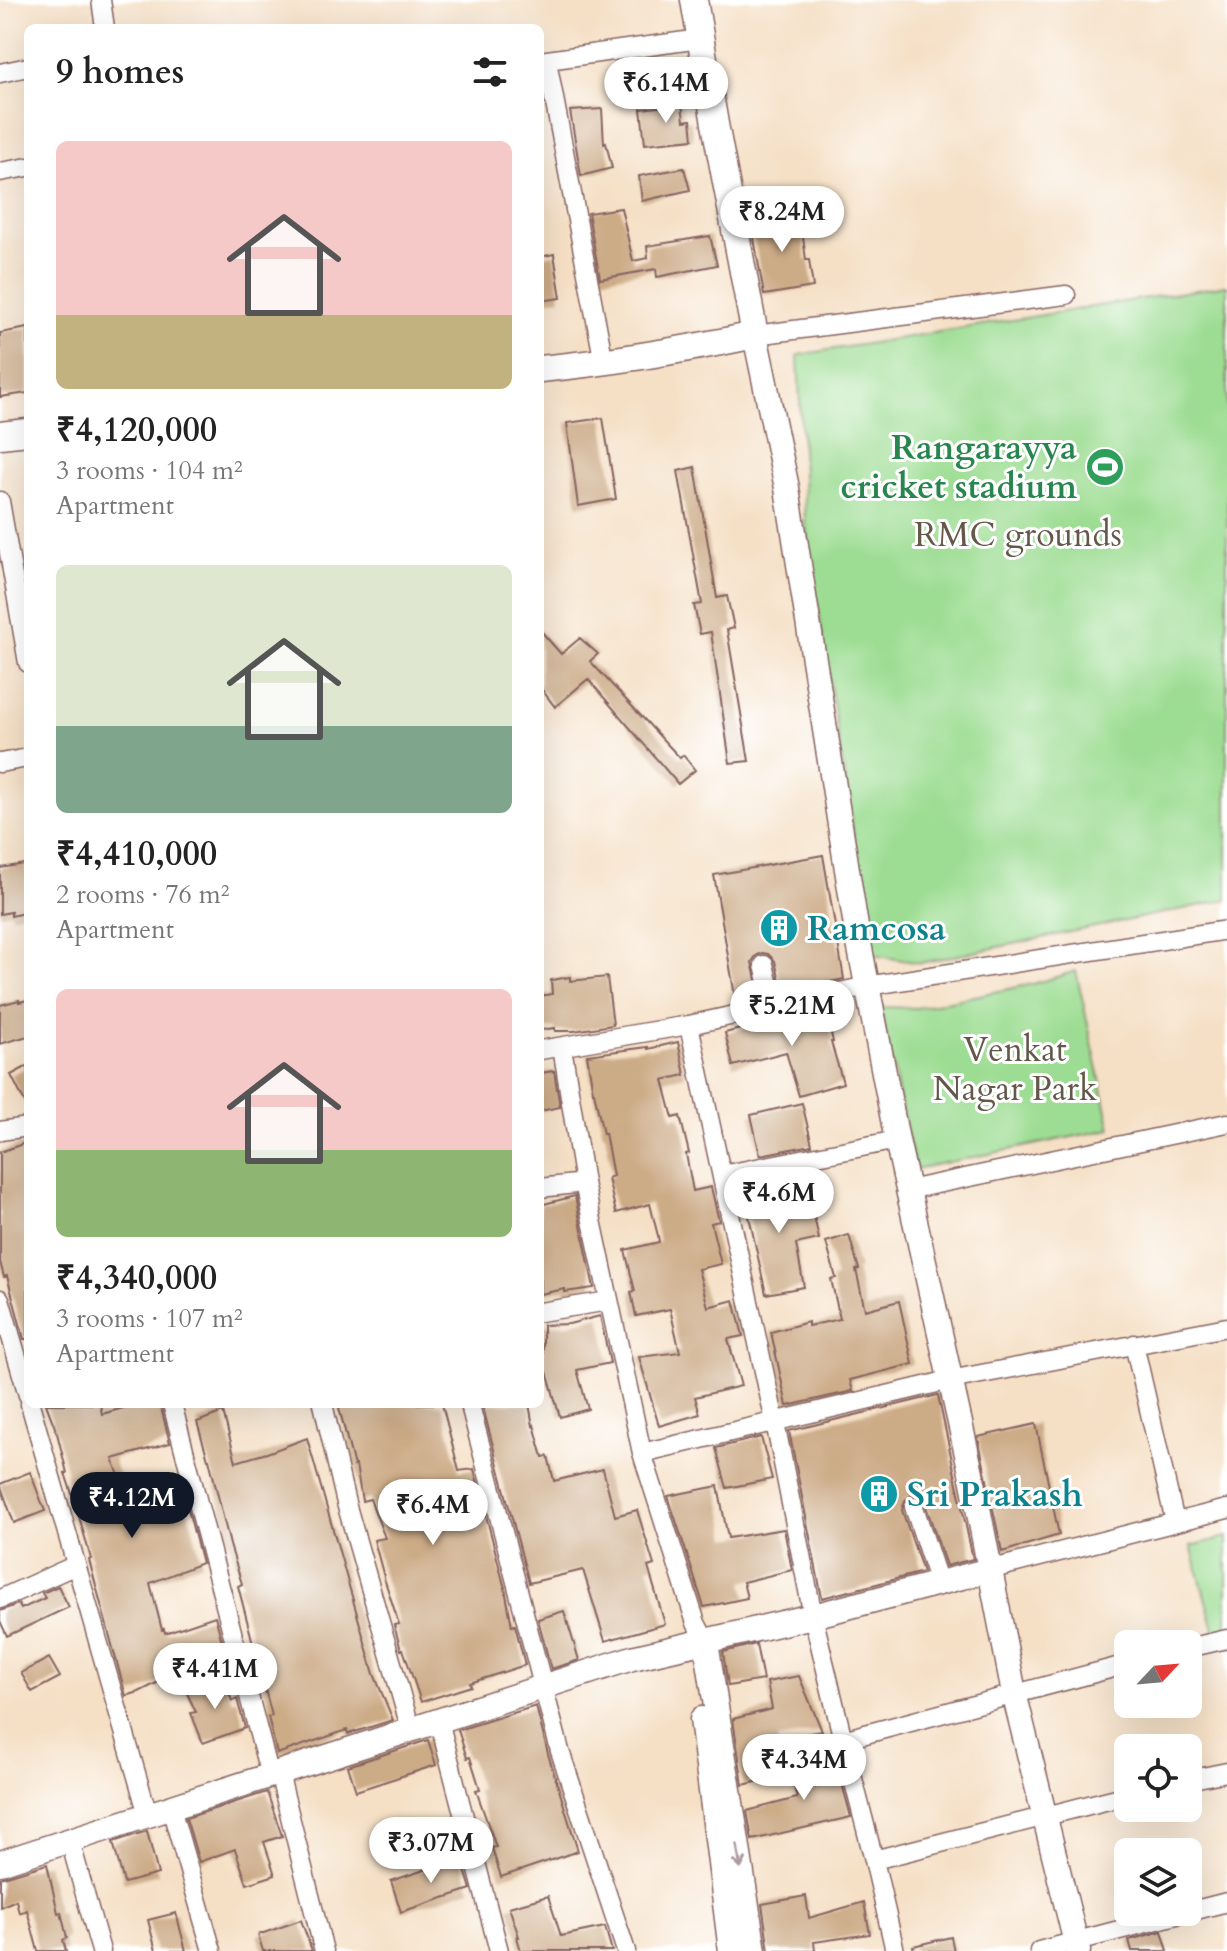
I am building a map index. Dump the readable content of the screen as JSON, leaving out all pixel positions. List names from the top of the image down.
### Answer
{
  "parks": ["RMC grounds", "Venkat Nagar Park"],
  "places": {
    "sports": ["Rangarayya cricket stadium"],
    "building": ["Ramcosa", "Sri Prakash"]
  },
  "north": "top right",
  "page": {
    "heading": "9 homes",
    "price": [
      "₹6.14M",
      "₹8.24M",
      "₹5.21M",
      "₹4.6M",
      "₹4.12M",
      "₹6.4M",
      "₹4.41M",
      "₹4.34M",
      "₹3.07M"
    ],
    "list": [
      {
        "name": "₹4,120,000",
        "note": "3 rooms · 104 m² · Apartment"
      },
      {
        "name": "₹4,410,000",
        "note": "2 rooms · 76 m² · Apartment"
      },
      {
        "name": "₹4,340,000",
        "note": "3 rooms · 107 m² · Apartment"
      }
    ]
  }
}
